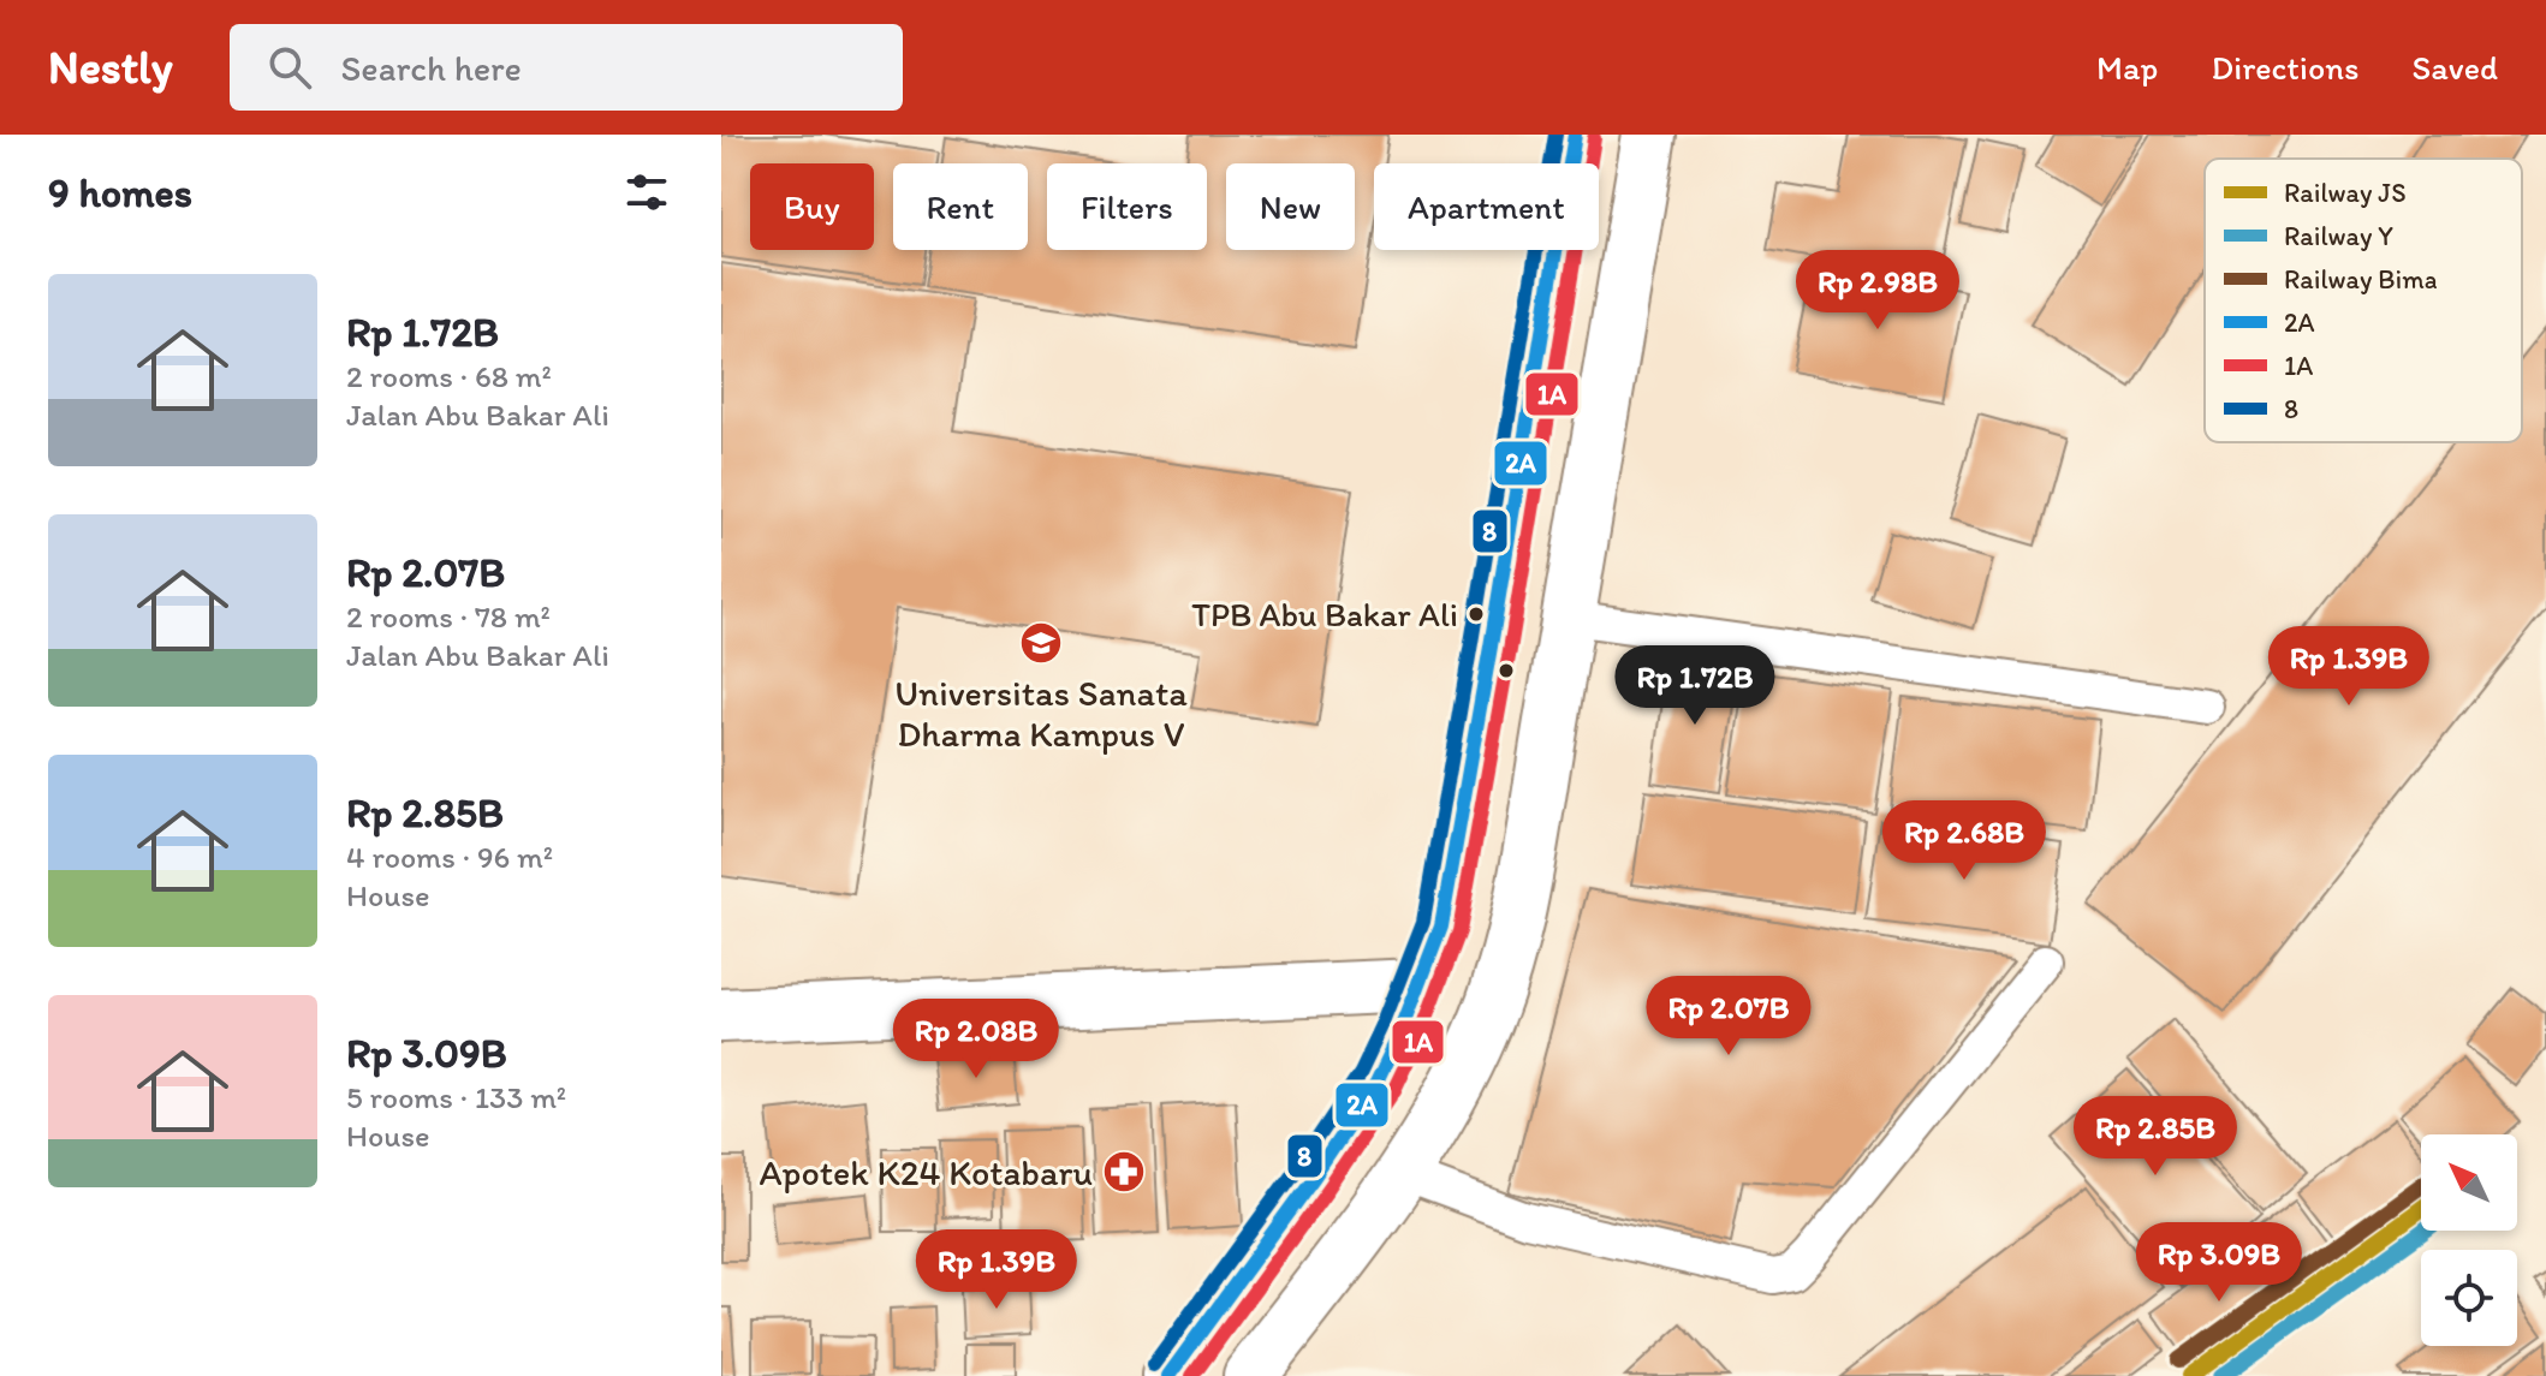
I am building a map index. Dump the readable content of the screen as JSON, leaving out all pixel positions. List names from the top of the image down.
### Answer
{
  "places": {
    "other": ["TPB Abu Bakar Ali"],
    "school or university": ["Universitas Sanata Dharma Kampus V"],
    "pharmacy": ["Apotek K24 Kotabaru"]
  },
  "lines": [
    "transit line 2A",
    "transit line 8",
    "transit line 1A",
    "rail line Bima",
    "rail line JS",
    "rail line Y"
  ],
  "legend": [
    "Railway JS",
    "Railway Y",
    "Railway Bima",
    "2A",
    "1A",
    "8"
  ],
  "north": "top left",
  "page": {
    "header": "Nestly",
    "search": "Search here",
    "nav": ["Map", "Directions", "Saved"],
    "heading": "9 homes",
    "chip": [
      "Buy",
      "Rent",
      "Filters",
      "New",
      "Apartment"
    ],
    "list": [
      {
        "name": "Rp 1.72B",
        "note": "2 rooms · 68 m² · Jalan Abu Bakar Ali"
      },
      {
        "name": "Rp 2.07B",
        "note": "2 rooms · 78 m² · Jalan Abu Bakar Ali"
      },
      {
        "name": "Rp 2.85B",
        "note": "4 rooms · 96 m² · House"
      },
      {
        "name": "Rp 3.09B",
        "note": "5 rooms · 133 m² · House"
      }
    ],
    "price": [
      "Rp 2.98B",
      "Rp 1.39B",
      "Rp 1.72B",
      "Rp 2.68B",
      "Rp 2.07B",
      "Rp 2.08B",
      "Rp 2.85B",
      "Rp 3.09B",
      "Rp 1.39B"
    ]
  }
}
